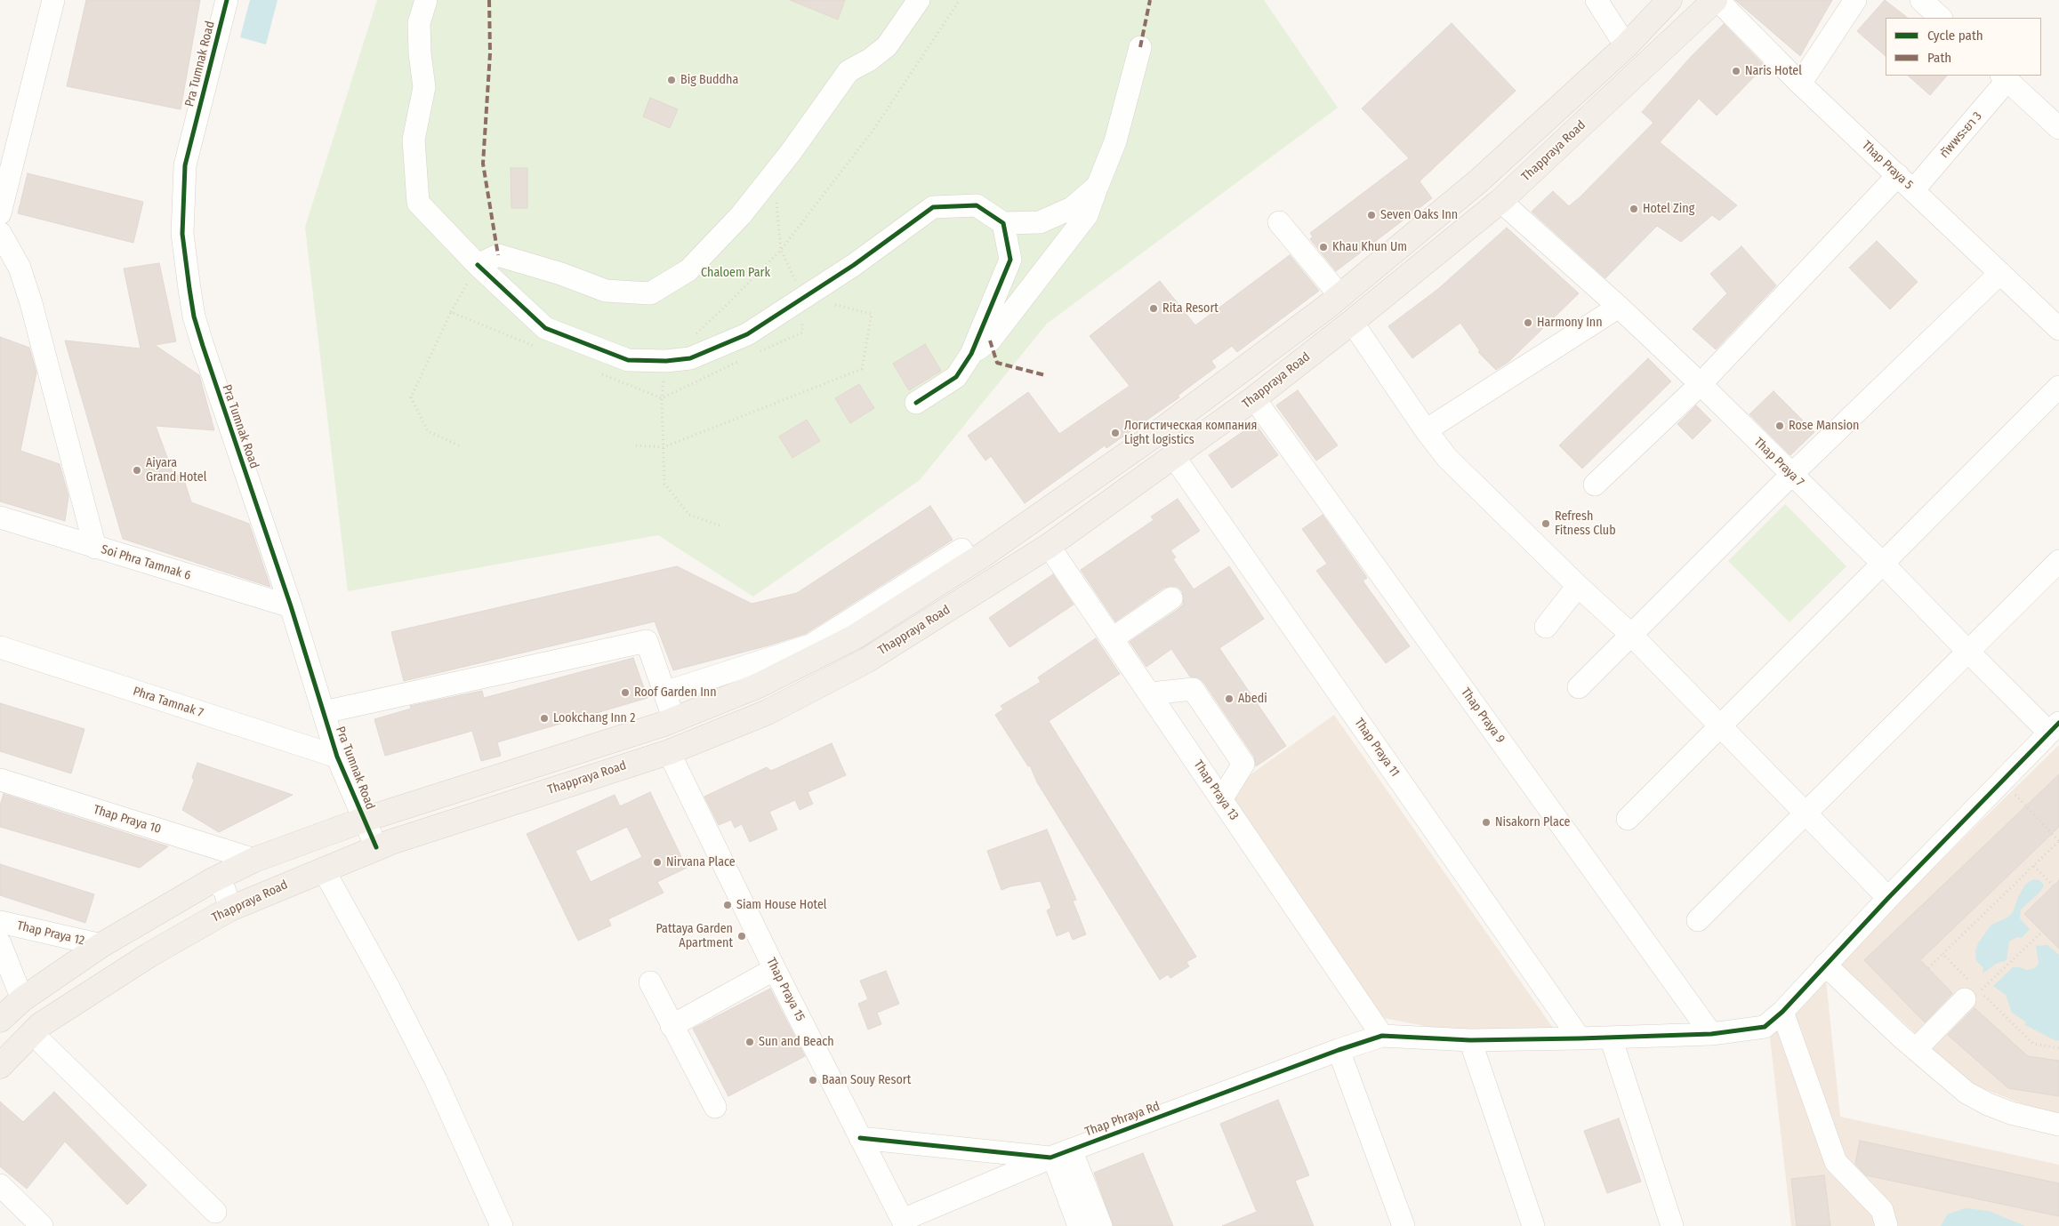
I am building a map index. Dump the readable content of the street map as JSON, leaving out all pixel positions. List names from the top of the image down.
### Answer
{
  "streets": {
    "main road": ["Thappraya Road"],
    "street": [
      "Pra Tumnak Road",
      "ทัพพระยา 3",
      "Thap Praya 5",
      "Thap Praya 7",
      "Soi Phra Tamnak 6",
      "Phra Tamnak 7",
      "Thap Praya 9",
      "Thap Praya 11",
      "Thap Praya 13",
      "Thap Praya 10",
      "Thap Praya 12",
      "Thap Praya 15",
      "Thap Phraya Rd"
    ]
  },
  "crossings": [
    ["Pra Tumnak Road", "Thappraya Road"],
    ["Pra Tumnak Road", "Soi Phra Tamnak 6"],
    ["Pra Tumnak Road", "Phra Tamnak 7"],
    ["ทัพพระยา 3", "Thap Praya 5"],
    ["ทัพพระยา 3", "Thap Praya 7"],
    ["Thappraya Road", "Thap Praya 5"],
    ["Thappraya Road", "Thap Praya 7"],
    ["Thappraya Road", "Thap Praya 9"],
    ["Thappraya Road", "Thap Praya 11"],
    ["Thappraya Road", "Thap Praya 13"],
    ["Thappraya Road", "Thap Praya 15"],
    ["Thap Praya 7", "Thap Phraya Rd"],
    ["Thap Praya 9", "Thap Phraya Rd"],
    ["Thap Praya 11", "Thap Phraya Rd"],
    ["Thap Praya 13", "Thap Phraya Rd"],
    ["Thap Praya 15", "Thap Phraya Rd"]
  ],
  "parks": ["Chaloem Park"],
  "places": [
    "Naris Hotel",
    "Big Buddha",
    "Hotel Zing",
    "Seven Oaks Inn",
    "Khau Khun Um",
    "Rita Resort",
    "Harmony Inn",
    "Rose Mansion",
    "Логистическая компания Light logistics",
    "Aiyara Grand Hotel",
    "Refresh Fitness Club",
    "Roof Garden Inn",
    "Abedi",
    "Lookchang Inn 2",
    "Nisakorn Place",
    "Nirvana Place",
    "Siam House Hotel",
    "Pattaya Garden Apartment",
    "Sun and Beach",
    "Baan Souy Resort"
  ],
  "legend": ["Cycle path", "Path"]
}
